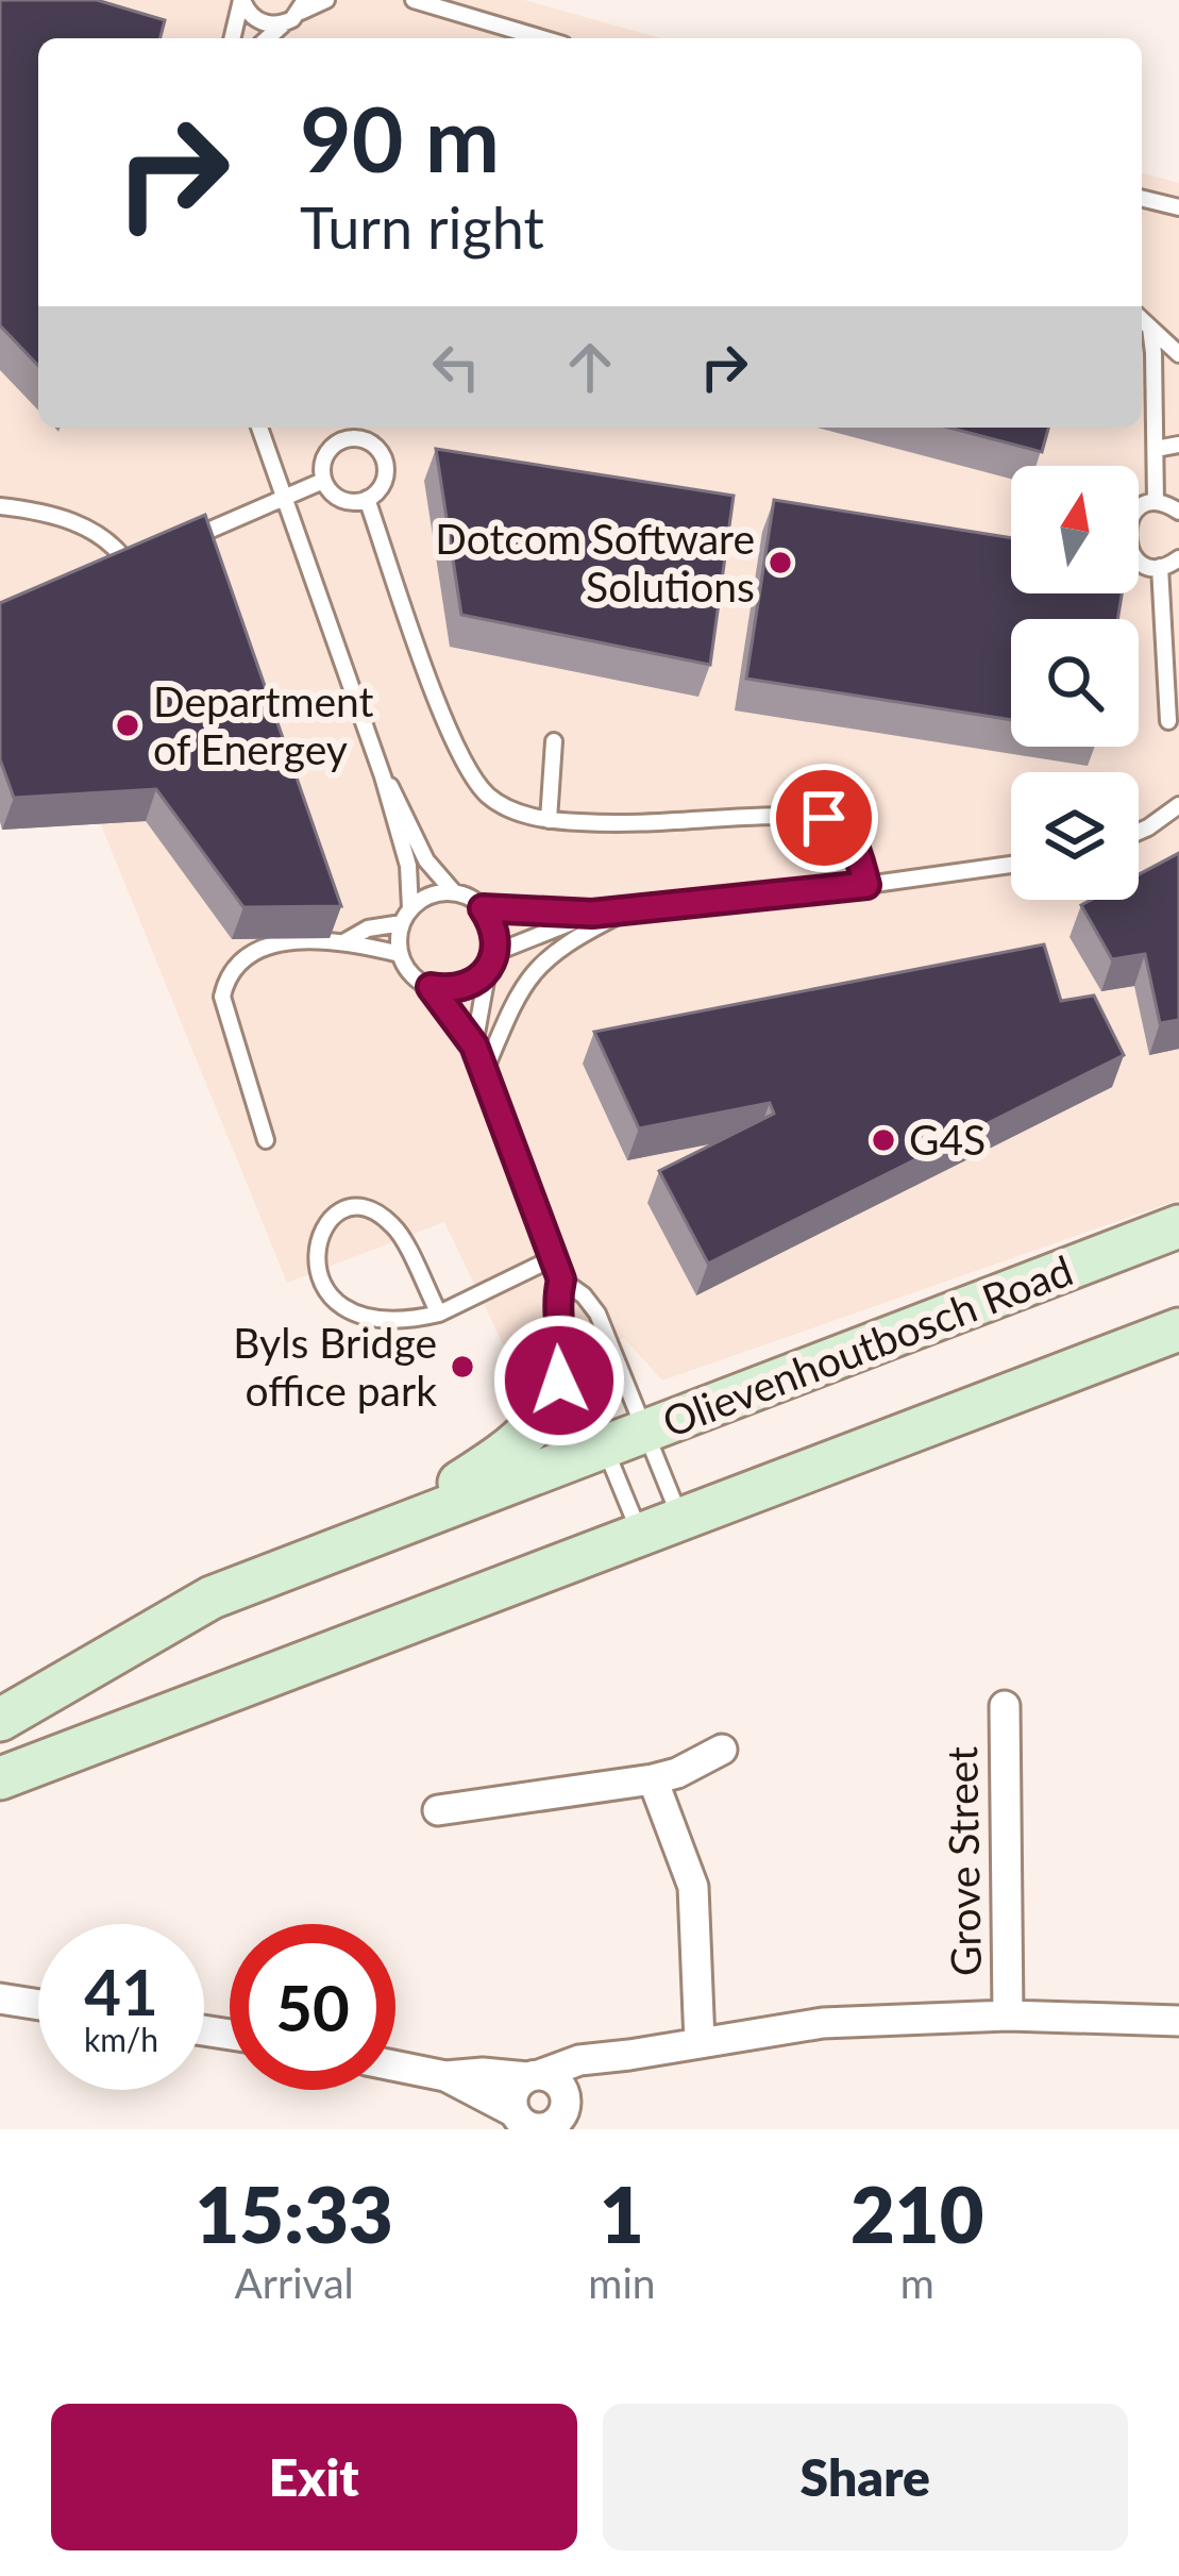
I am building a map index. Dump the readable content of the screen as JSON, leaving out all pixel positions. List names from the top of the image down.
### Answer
{
  "streets": {
    "main road": ["Olievenhoutbosch Road"],
    "street": ["Grove Street"]
  },
  "places": [
    "Dotcom Software Solutions",
    "Department of Energey",
    "G4S",
    "Byls Bridge office park"
  ],
  "north": "top",
  "page": {
    "turn": ["90 m", "Turn right"],
    "speed": "41 km/h",
    "limit": "50",
    "eta": [
      "15:33",
      "Arrival",
      "1",
      "min",
      "210",
      "m"
    ],
    "buttons": ["Exit", "Share"]
  }
}
